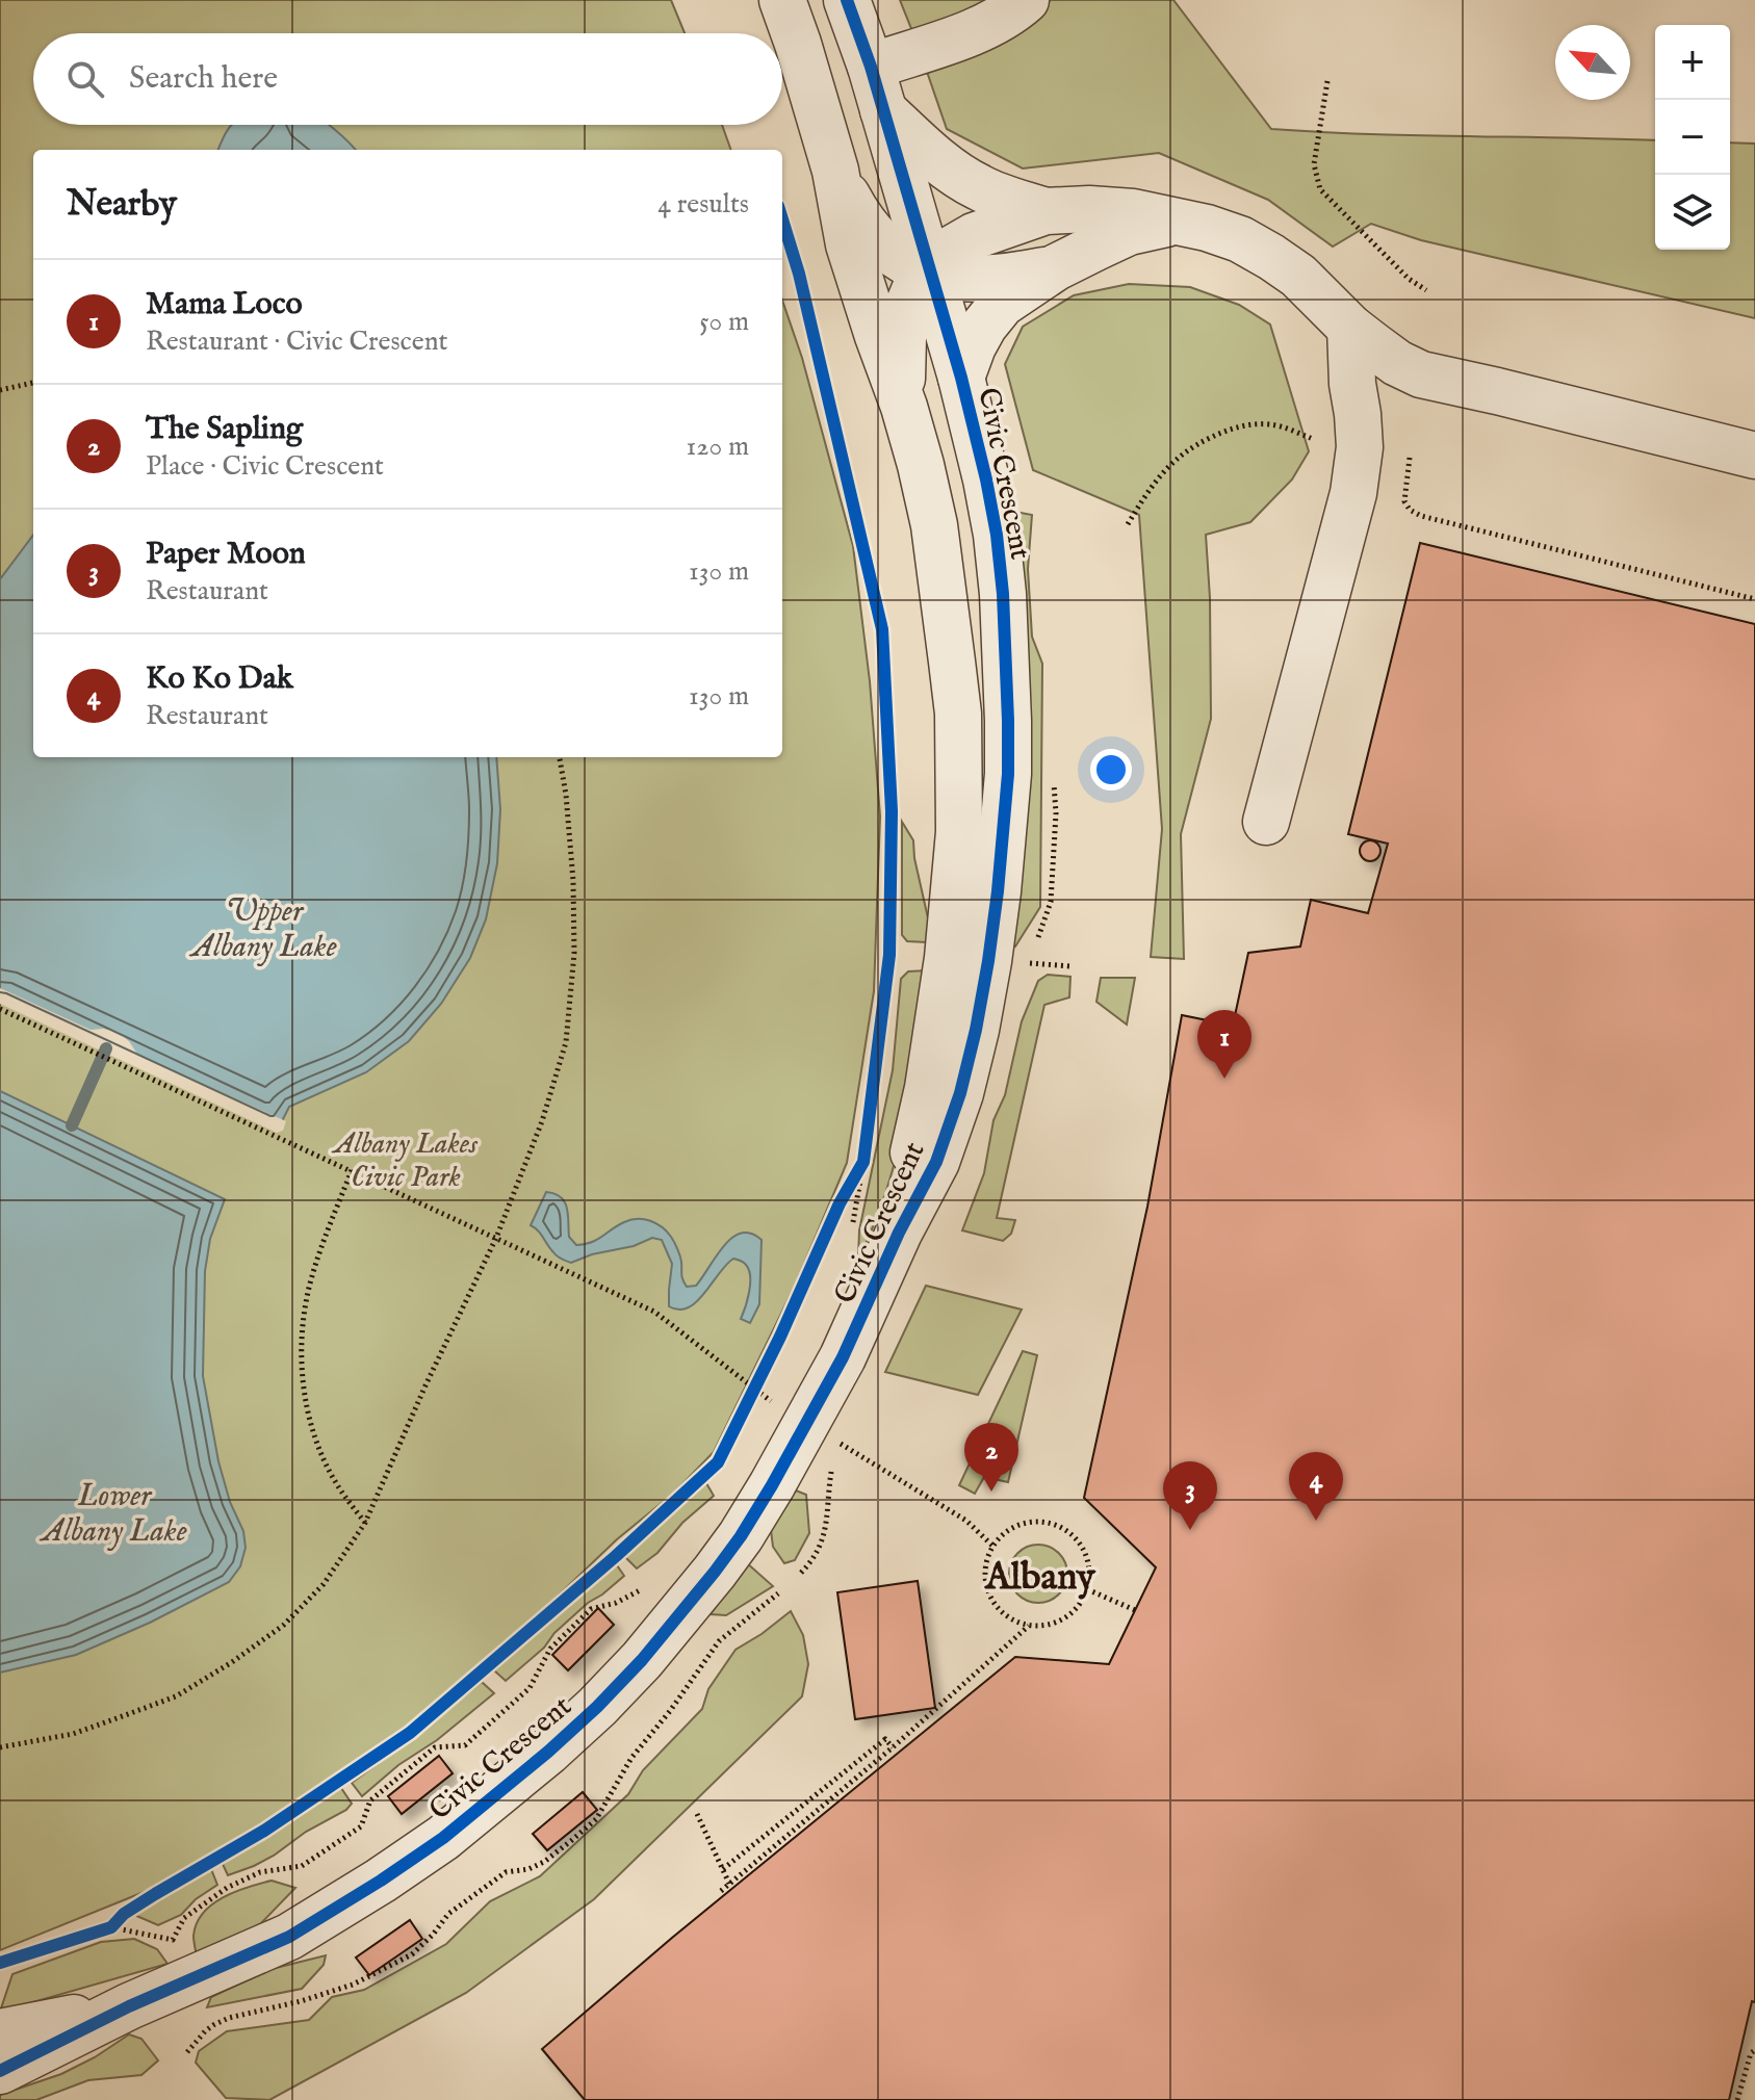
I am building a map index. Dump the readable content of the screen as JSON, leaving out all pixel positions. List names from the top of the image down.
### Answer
{
  "streets": {
    "street": ["Civic Crescent"]
  },
  "districts": ["Albany"],
  "water": ["Upper Albany Lake", "Lower Albany Lake"],
  "parks": ["Albany Lakes Civic Park"],
  "north": "top left",
  "page": {
    "map_buttons": ["+", "−"],
    "search": "Search here",
    "heading": ["Nearby", "4 results"],
    "list": [
      {
        "mark": "1",
        "name": "Mama Loco",
        "note": "Restaurant · Civic Crescent",
        "value": "50 m"
      },
      {
        "mark": "2",
        "name": "The Sapling",
        "note": "Place · Civic Crescent",
        "value": "120 m"
      },
      {
        "mark": "3",
        "name": "Paper Moon",
        "note": "Restaurant",
        "value": "130 m"
      },
      {
        "mark": "4",
        "name": "Ko Ko Dak",
        "note": "Restaurant",
        "value": "130 m"
      }
    ],
    "pins": [
      "1",
      "2",
      "4",
      "3"
    ]
  }
}
